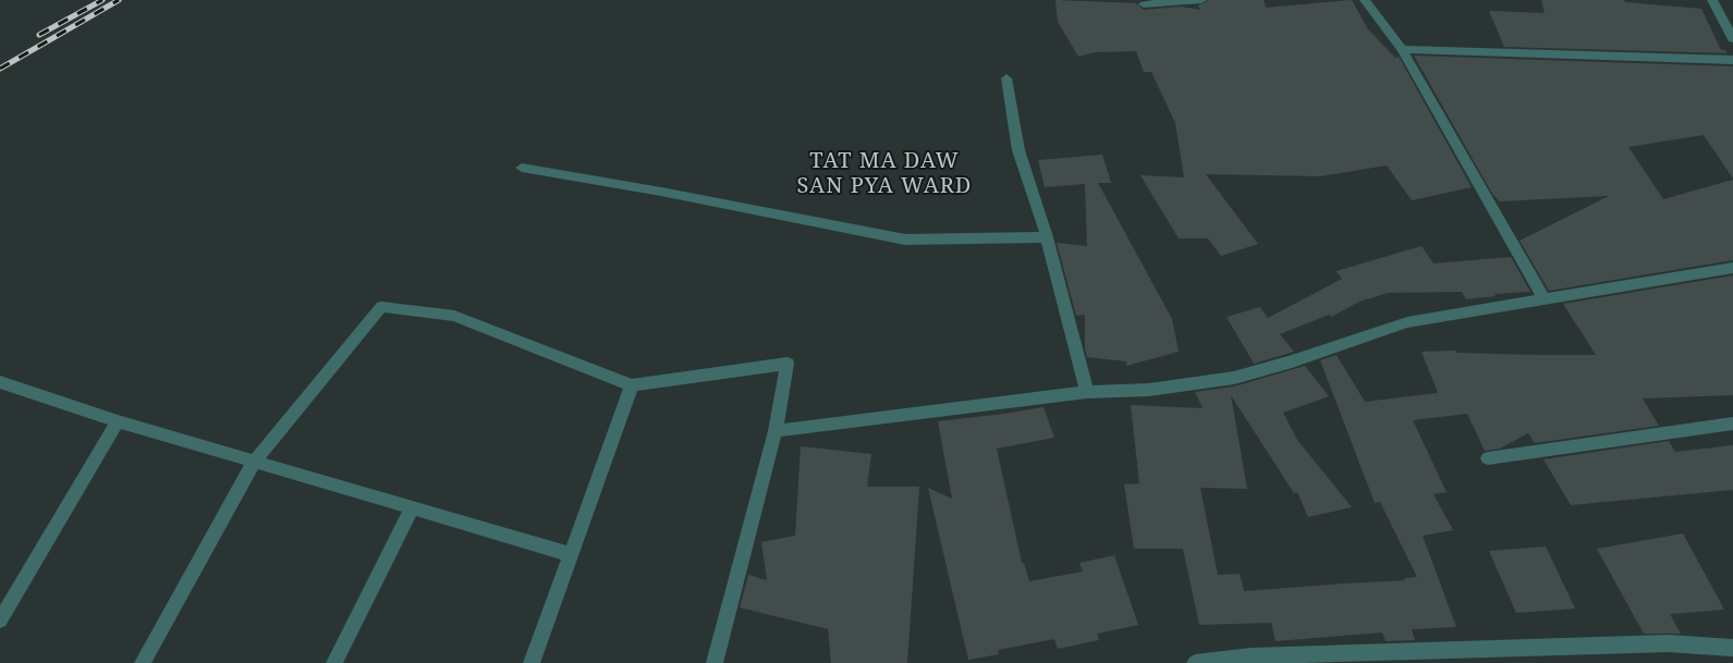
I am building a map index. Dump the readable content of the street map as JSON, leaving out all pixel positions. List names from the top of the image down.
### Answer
{
  "districts": ["TAT MA DAW SAN PYA WARD"]
}
